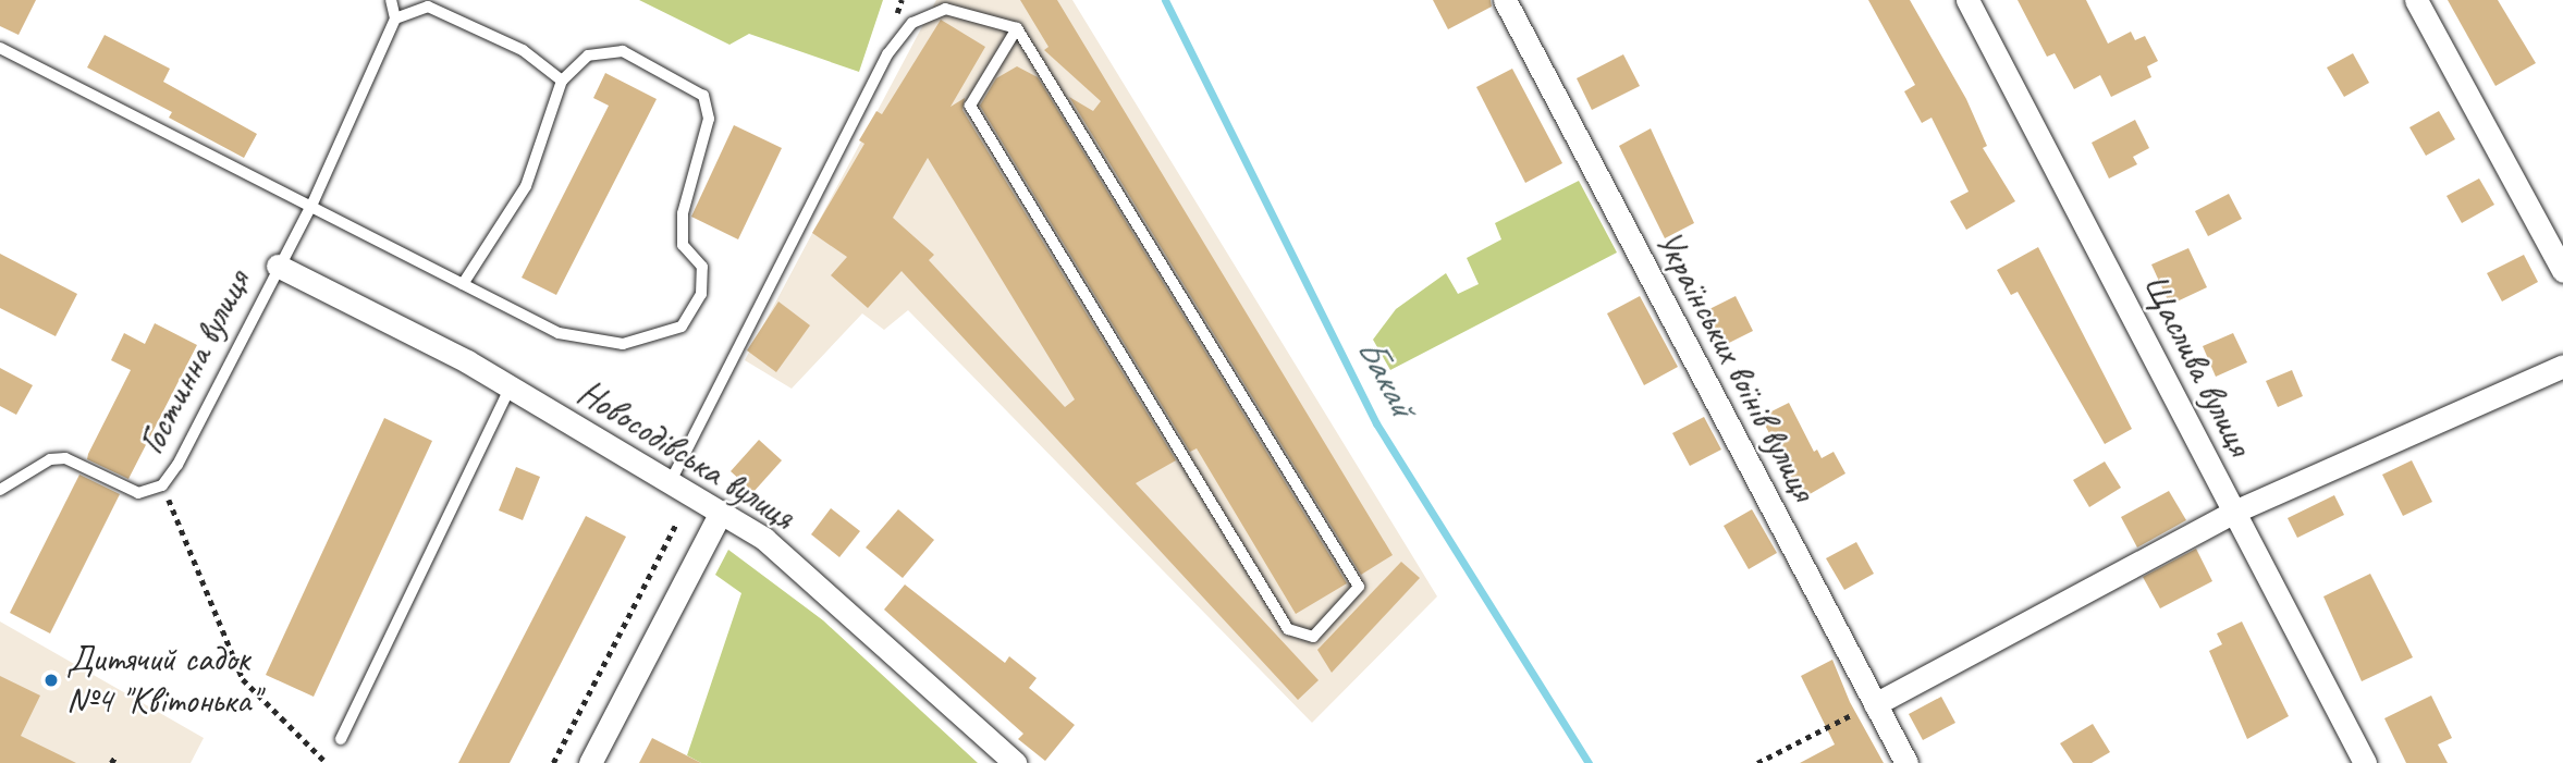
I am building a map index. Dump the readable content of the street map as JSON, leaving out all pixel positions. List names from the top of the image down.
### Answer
{
  "streets": {
    "street": ["Українських воїнів вулиця", "Щаслива вулиця", "Новосодівська вулиця"],
    "lane": ["Гостинна вулиця"]
  },
  "crossings": [
    ["Гостинна вулиця", "Новосодівська вулиця"]
  ],
  "water": ["Бакай"],
  "places": ["Дитячий садок №4 \"Квітонька\""]
}
